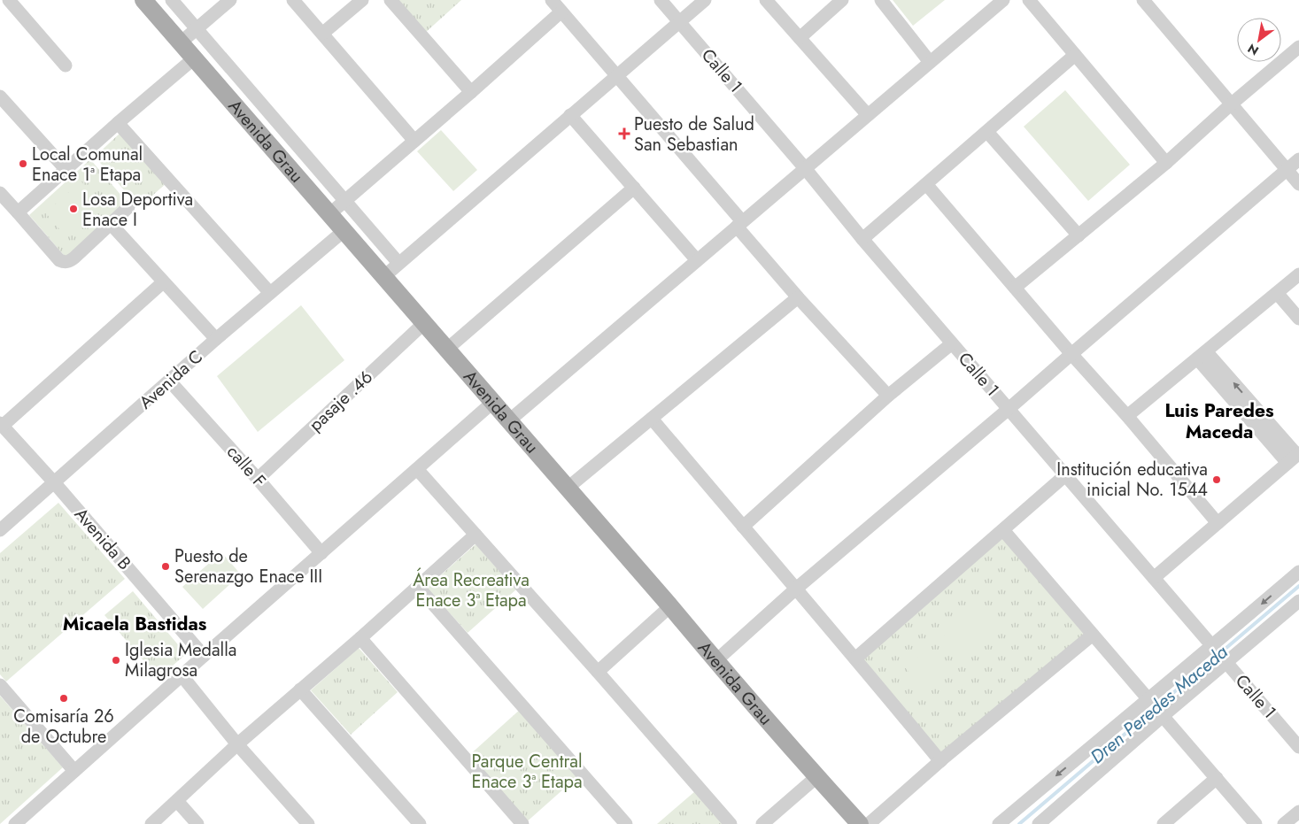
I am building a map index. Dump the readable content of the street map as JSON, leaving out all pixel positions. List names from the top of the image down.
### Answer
{
  "streets": {
    "main road": ["Avenida Grau"],
    "street": [
      "Calle 1",
      "Avenida C",
      "pasaje .46",
      "calle F",
      "Avenida B"
    ]
  },
  "crossings": [
    ["Avenida Grau", "Avenida C"],
    ["Avenida Grau", "pasaje .46"],
    ["Avenida C", "calle F"],
    ["Avenida C", "Avenida B"],
    ["pasaje .46", "calle F"]
  ],
  "districts": ["Luis Paredes Maceda", "Micaela Bastidas"],
  "water": ["Dren Peredes Maceda"],
  "parks": ["Área Recreativa Enace 3ª Etapa", "Parque Central Enace 3ª Etapa"],
  "places": {
    "health": ["Puesto de Salud San Sebastian"],
    "other": [
      "Local Comunal Enace 1ª Etapa",
      "Losa Deportiva Enace I",
      "Institución educativa inicial No. 1544",
      "Puesto de Serenazgo Enace III",
      "Iglesia Medalla Milagrosa",
      "Comisaría 26 de Octubre"
    ]
  },
  "north": "bottom left"
}
